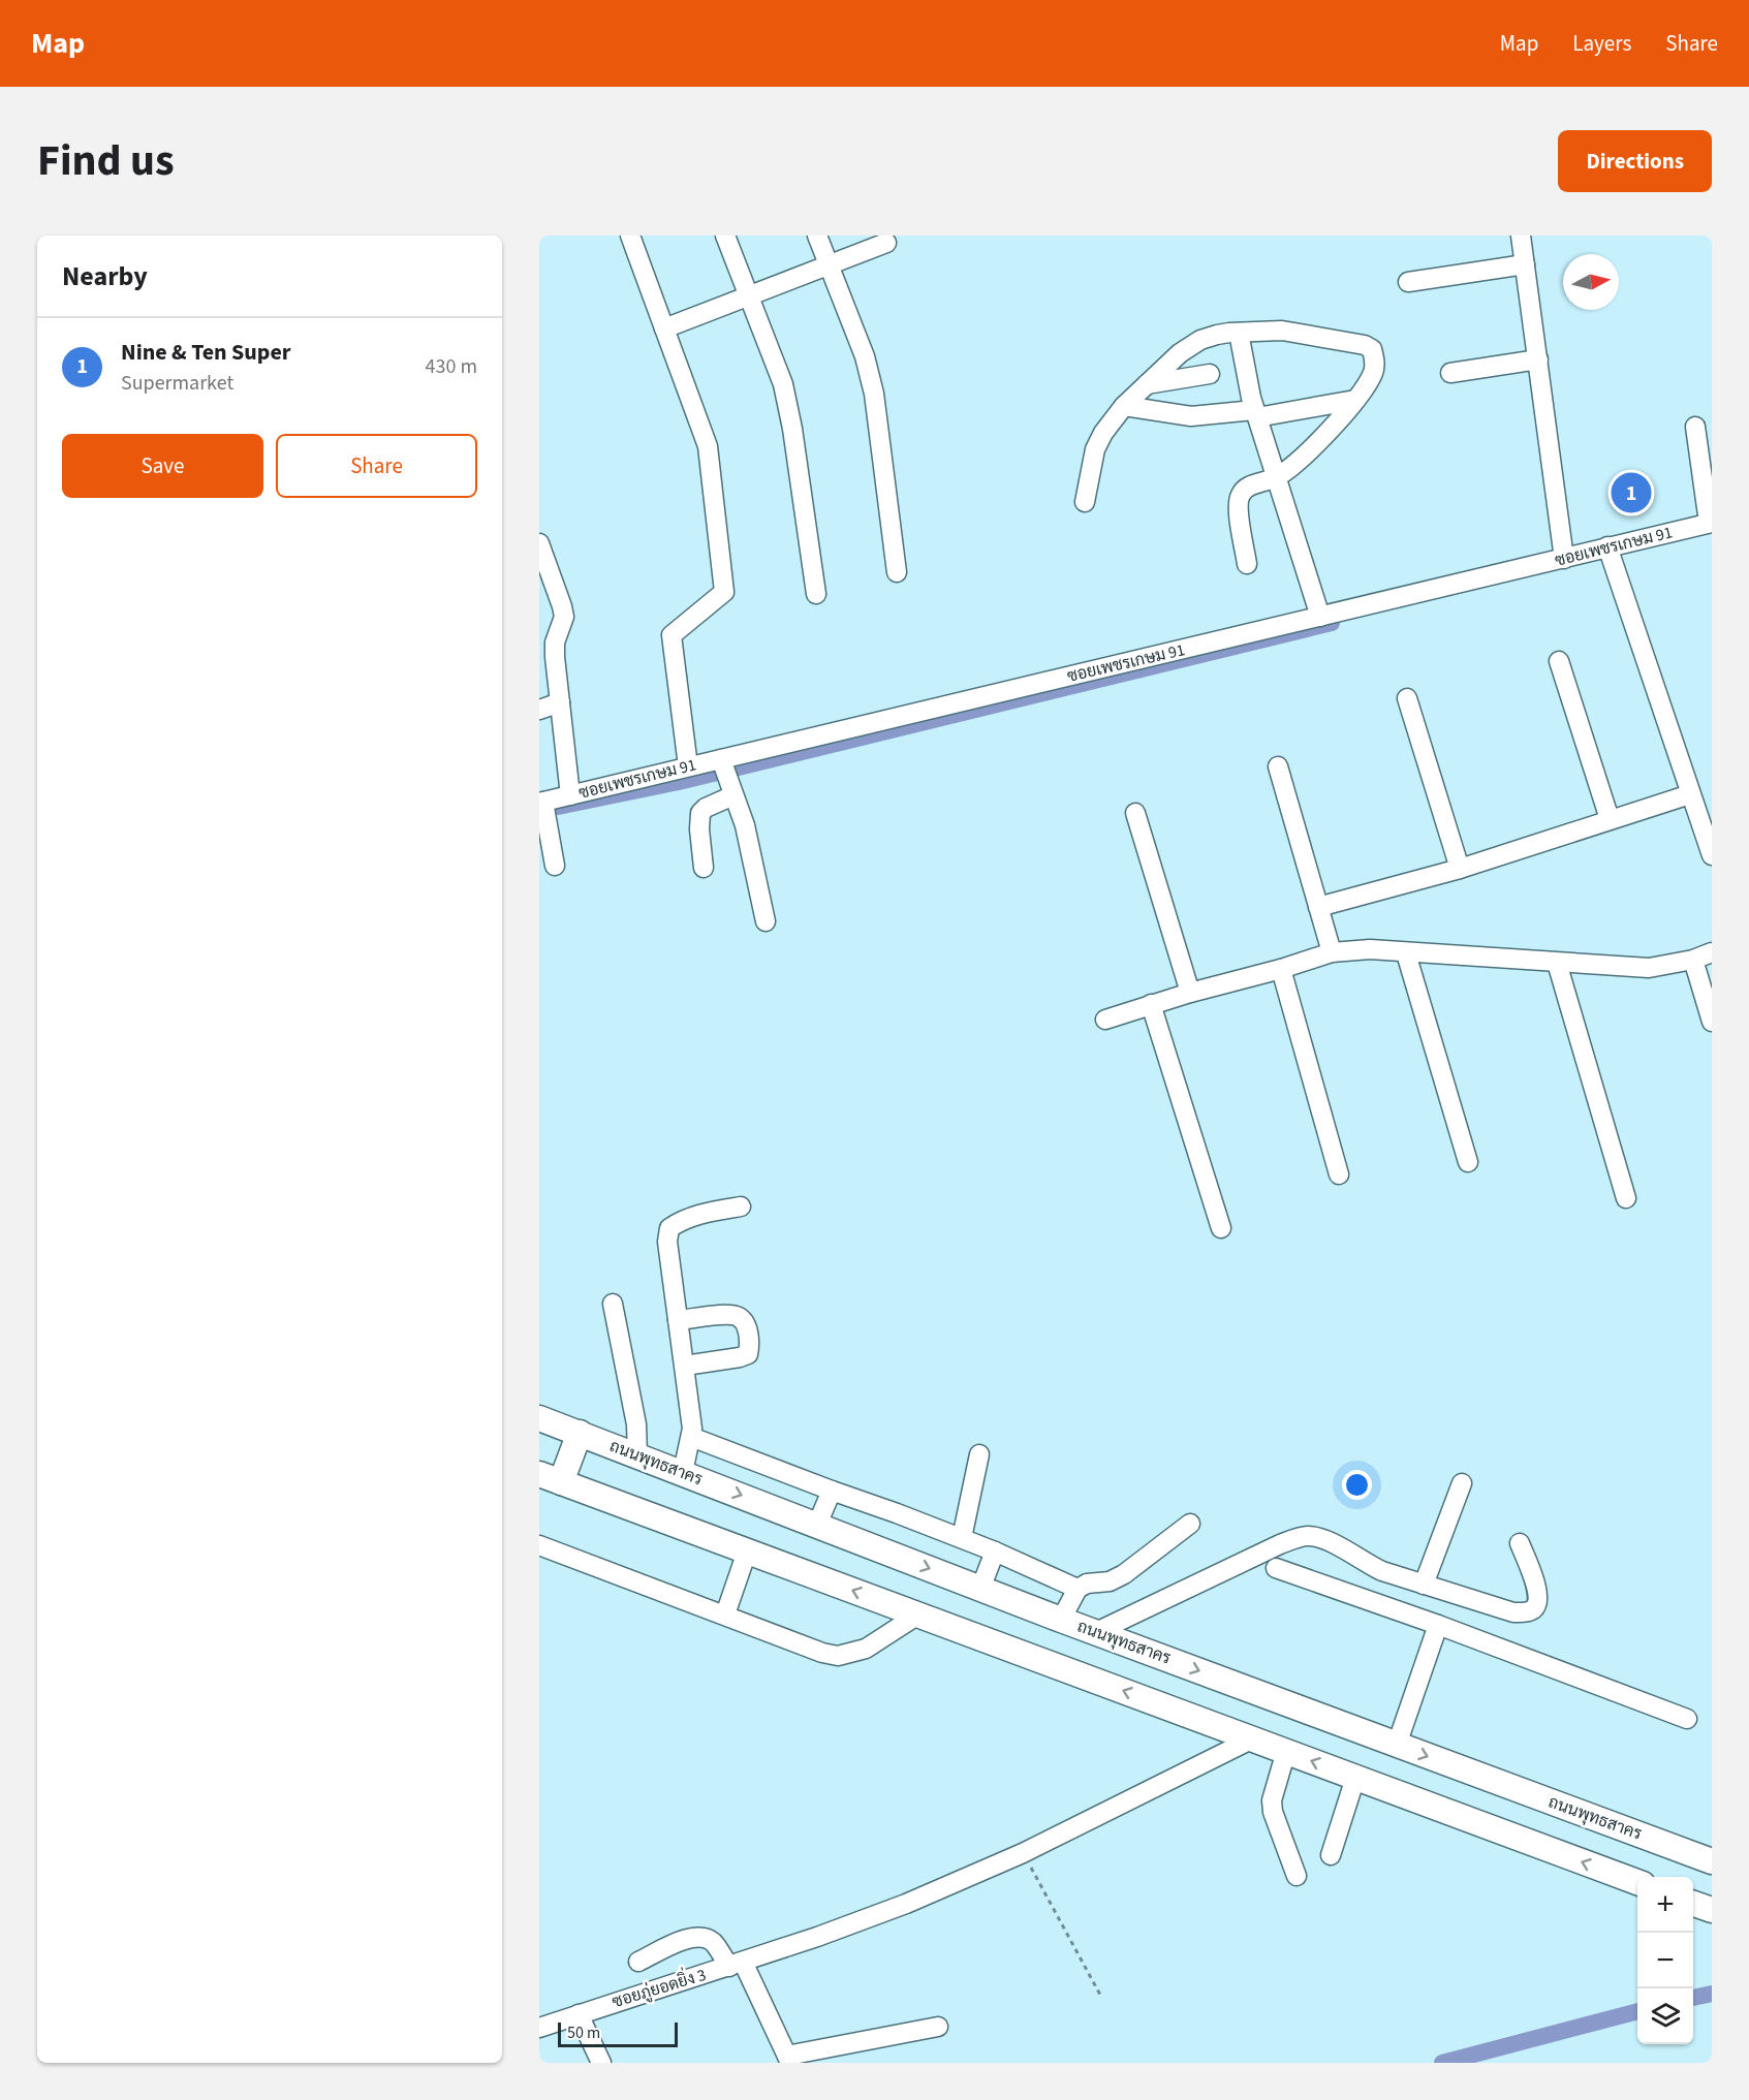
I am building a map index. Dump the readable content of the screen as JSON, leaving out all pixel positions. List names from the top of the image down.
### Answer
{
  "streets": {
    "main road": ["ถนนพุทธสาคร"],
    "street": ["ซอยเพชรเกษม 91", "ซอยภู่ยอดยิ่ง 3"]
  },
  "scale_bar": "50 m",
  "north": "right",
  "page": {
    "header": "Map",
    "nav": ["Map", "Layers", "Share"],
    "title": "Find us",
    "buttons": [
      "Directions",
      ["Save", "Share"]
    ],
    "heading": "Nearby",
    "list": [
      {
        "mark": "1",
        "name": "Nine & Ten Super",
        "note": "Supermarket",
        "value": "430 m"
      }
    ],
    "pins": "1",
    "map_buttons": ["+", "−"],
    "scale": "50 m"
  }
}
